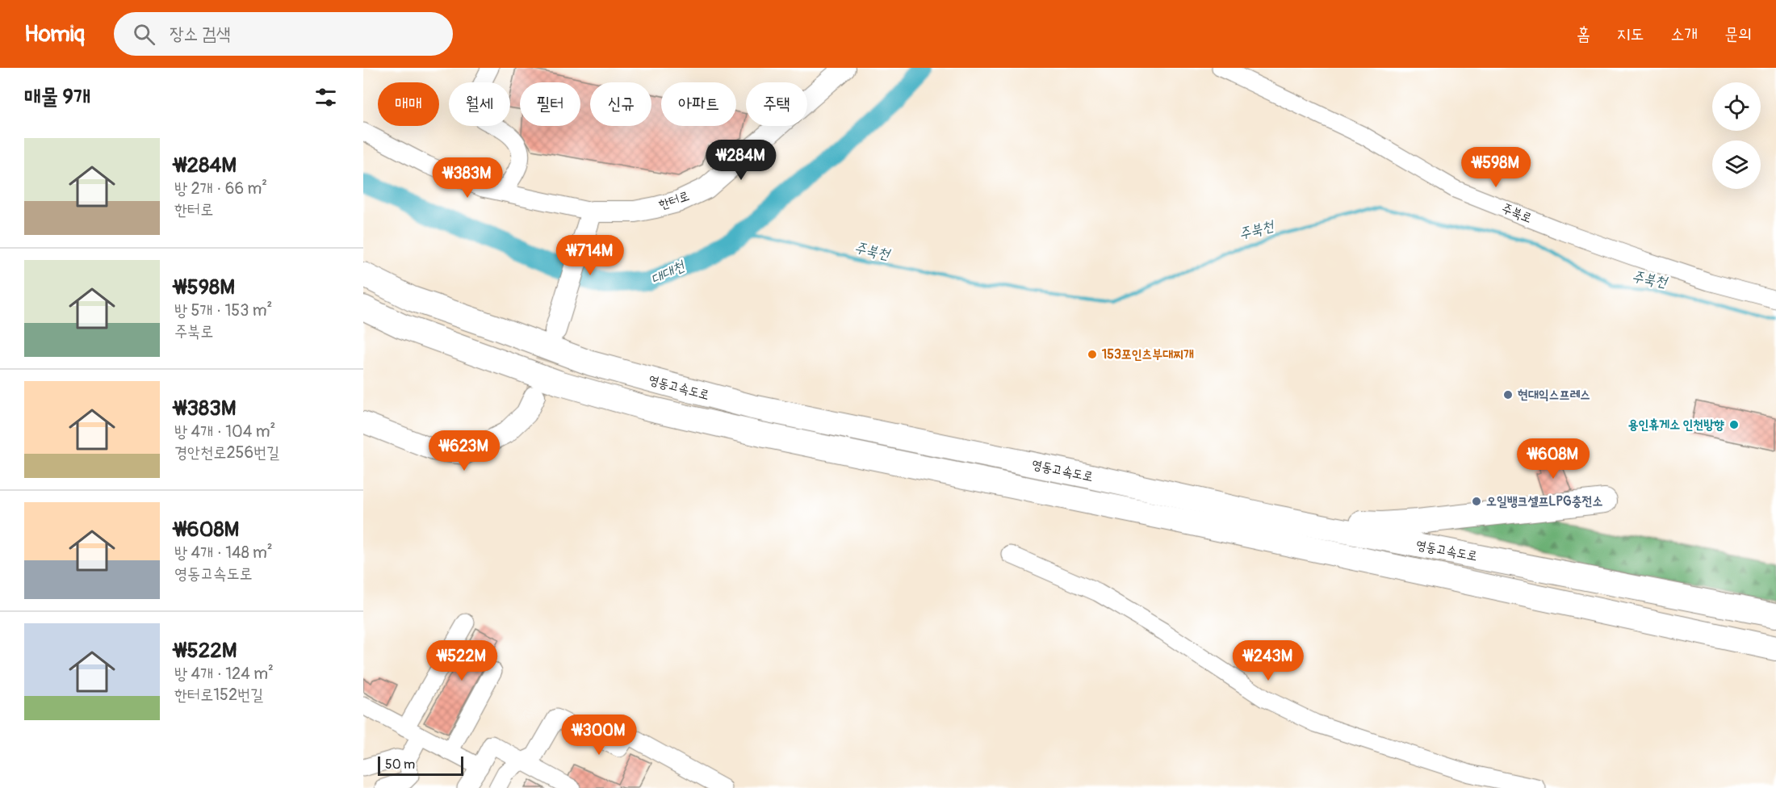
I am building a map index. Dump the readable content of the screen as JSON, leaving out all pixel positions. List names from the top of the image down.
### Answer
{
  "streets": {
    "highway": ["영동고속도로"],
    "main road": ["한터로"],
    "street": ["주북로"]
  },
  "water": ["주북천", "대대천"],
  "places": [
    "153포인츠부대찌개",
    "현대익스프레스",
    "용인휴게소 인천방향",
    "오일뱅크셀프LPG충전소"
  ],
  "scale_bar": "50 m",
  "page": {
    "header": "Homiq",
    "search": "장소 검색",
    "nav": [
      "홈",
      "지도",
      "소개",
      "문의"
    ],
    "heading": "매물 9개",
    "chip": [
      "매매",
      "월세",
      "필터",
      "신규",
      "아파트",
      "주택"
    ],
    "list": [
      {
        "name": "₩284M",
        "note": "방 2개 · 66 m² · 한터로"
      },
      {
        "name": "₩598M",
        "note": "방 5개 · 153 m² · 주북로"
      },
      {
        "name": "₩383M",
        "note": "방 4개 · 104 m² · 경안천로256번길"
      },
      {
        "name": "₩608M",
        "note": "방 4개 · 148 m² · 영동고속도로"
      },
      {
        "name": "₩522M",
        "note": "방 4개 · 124 m² · 한터로152번길"
      }
    ],
    "price": [
      "₩284M",
      "₩598M",
      "₩383M",
      "₩714M",
      "₩623M",
      "₩608M",
      "₩522M",
      "₩243M",
      "₩300M"
    ],
    "scale": "50 m"
  }
}
